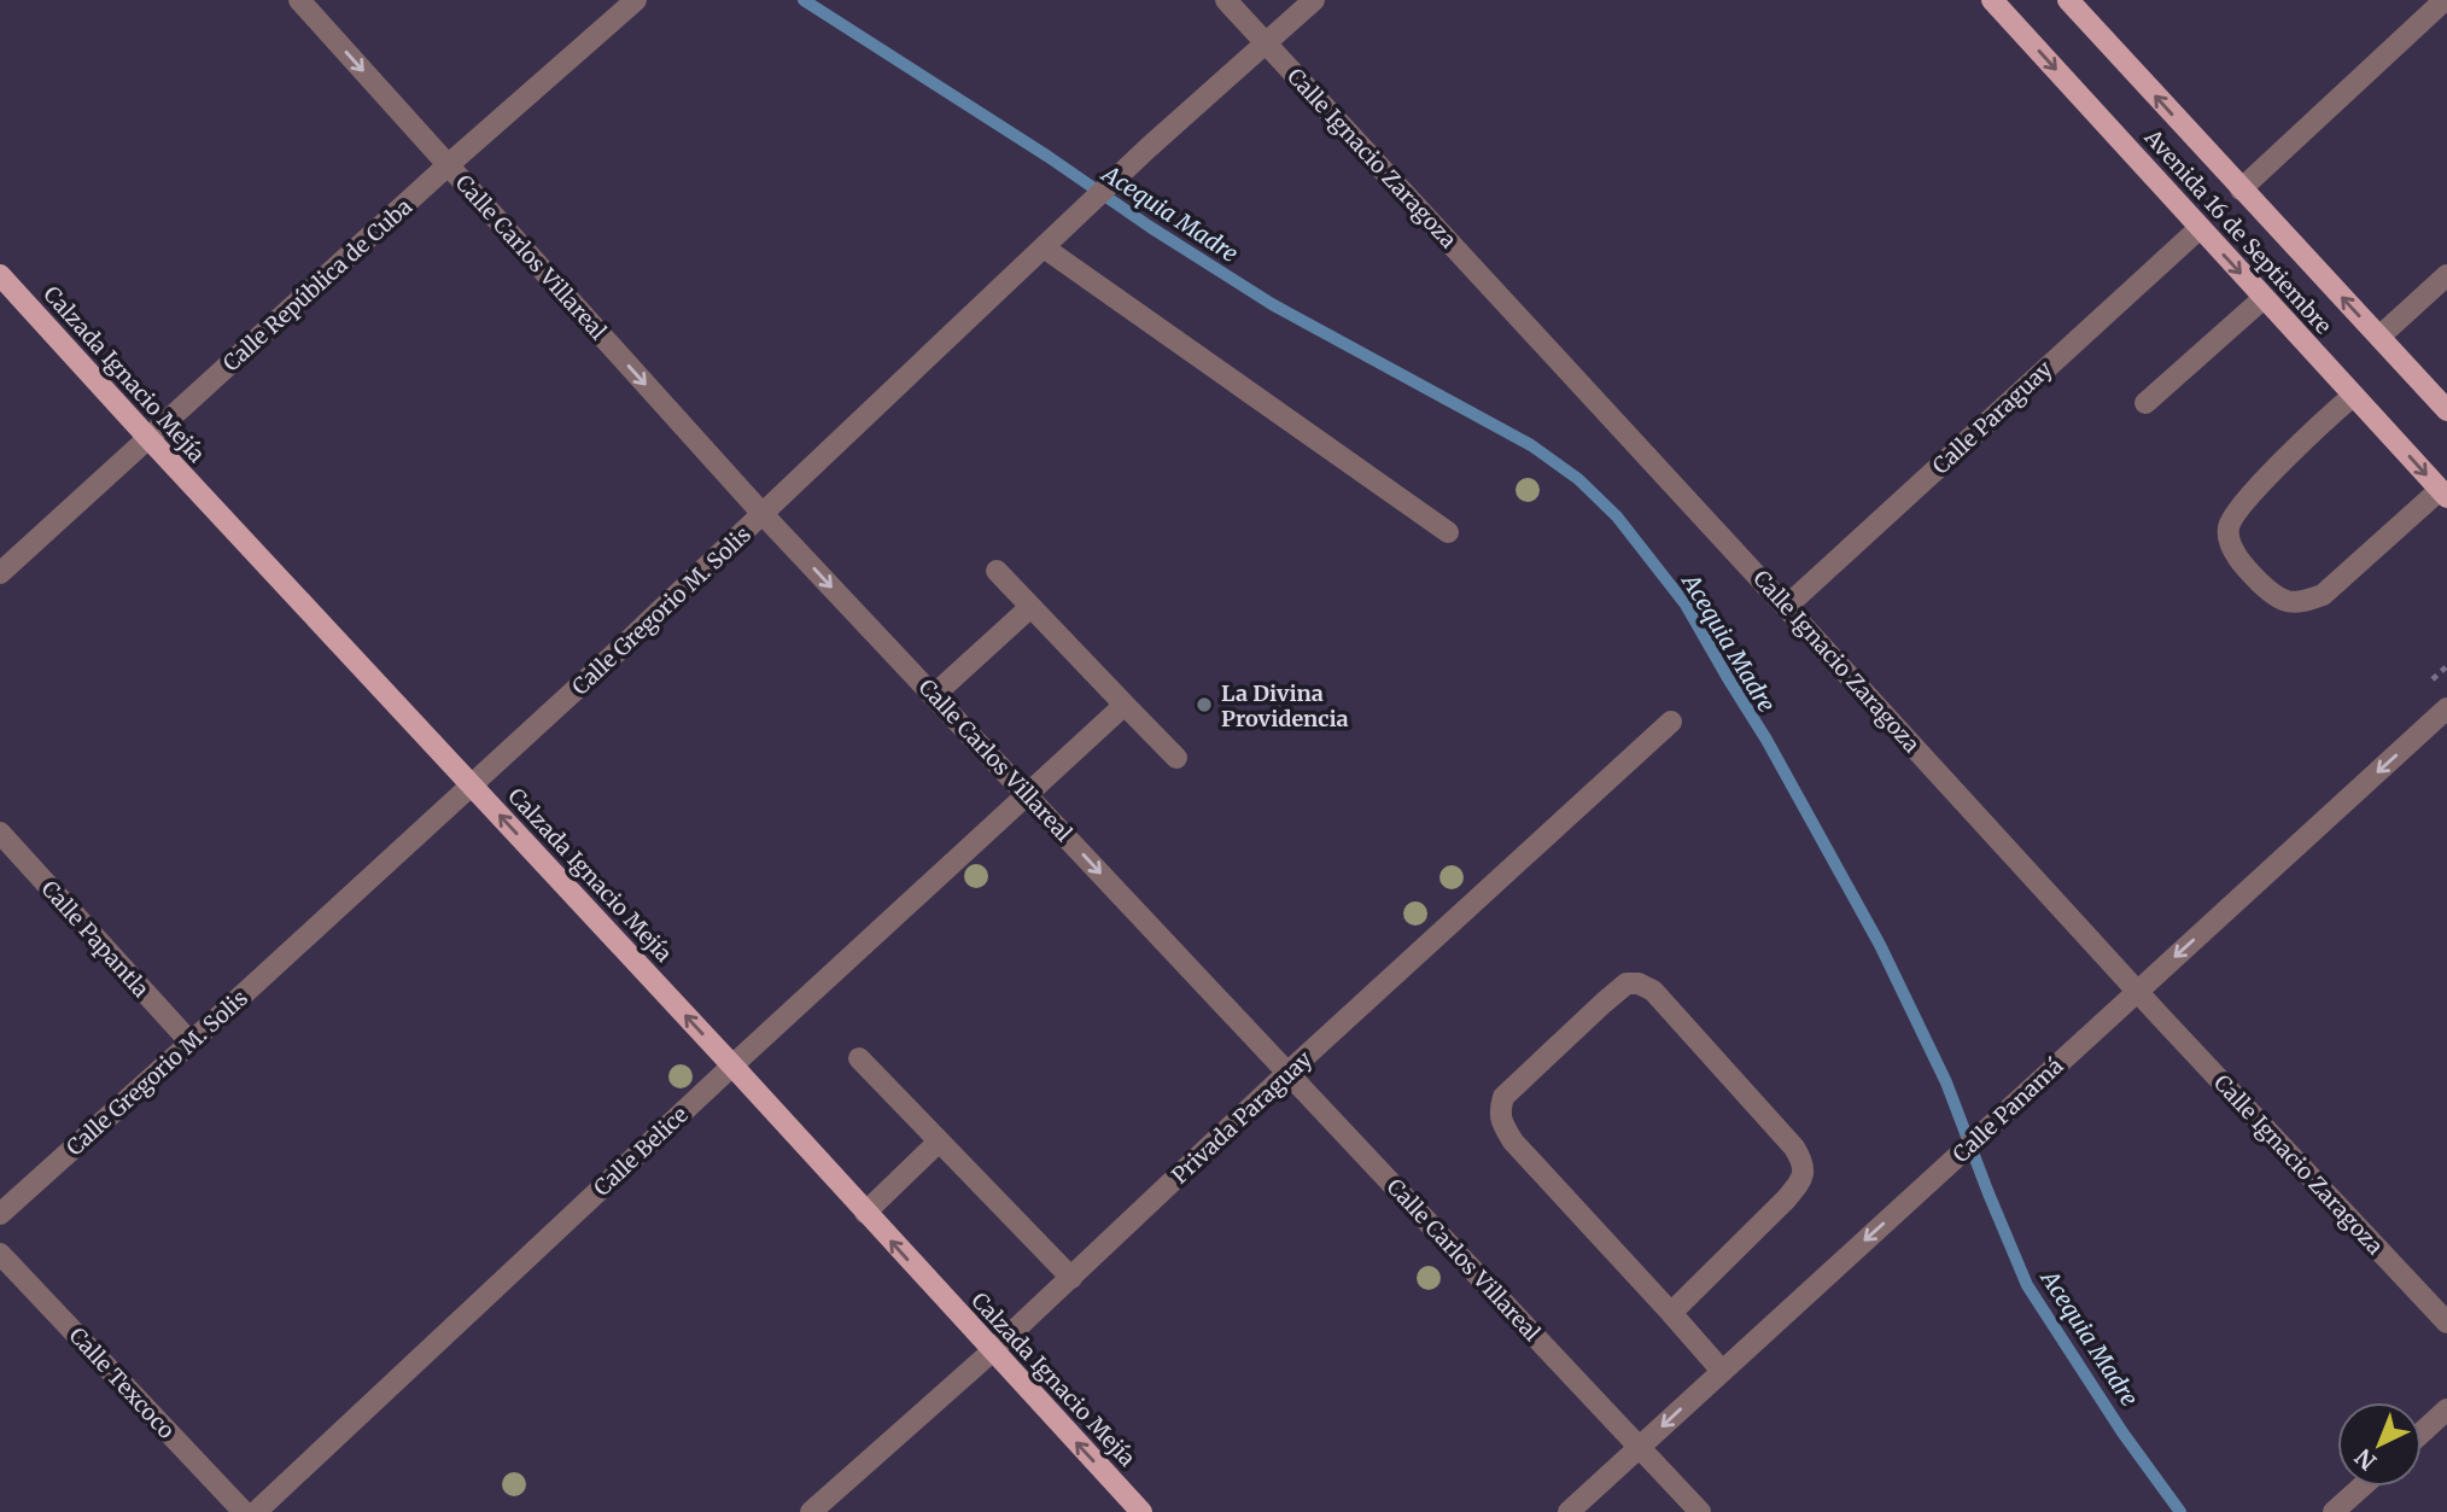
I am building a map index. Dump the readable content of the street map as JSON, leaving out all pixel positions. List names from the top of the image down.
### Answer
{
  "streets": {
    "main road": ["Avenida 16 de Septiembre", "Calzada Ignacio Mejía"],
    "street": [
      "Calle Ignacio Zaragoza",
      "Calle Carlos Villareal",
      "Calle República de Cuba",
      "Calle Paraguay",
      "Calle Gregorio M. Solis",
      "Calle Papantla",
      "Calle Panamá",
      "Privada Paraguay",
      "Calle Belice",
      "Calle Texcoco"
    ]
  },
  "crossings": [
    ["Calle Ignacio Zaragoza", "Calle Paraguay"],
    ["Calle Ignacio Zaragoza", "Calle Gregorio M. Solis"],
    ["Calle Ignacio Zaragoza", "Calle Panamá"],
    ["Avenida 16 de Septiembre", "Calle Paraguay"],
    ["Calle Carlos Villareal", "Calle República de Cuba"],
    ["Calle Carlos Villareal", "Calle Gregorio M. Solis"],
    ["Calle Carlos Villareal", "Calle Panamá"],
    ["Calle Carlos Villareal", "Privada Paraguay"],
    ["Calle Carlos Villareal", "Calle Belice"],
    ["Calle República de Cuba", "Calzada Ignacio Mejía"],
    ["Calzada Ignacio Mejía", "Calle Gregorio M. Solis"],
    ["Calzada Ignacio Mejía", "Privada Paraguay"],
    ["Calzada Ignacio Mejía", "Calle Belice"],
    ["Calle Gregorio M. Solis", "Calle Papantla"]
  ],
  "one_way": ["Calle Carlos Villareal", "Calzada Ignacio Mejía", "Calle Panamá"],
  "water": ["Acequia Madre"],
  "places": ["La Divina Providencia"],
  "north": "bottom left"
}
